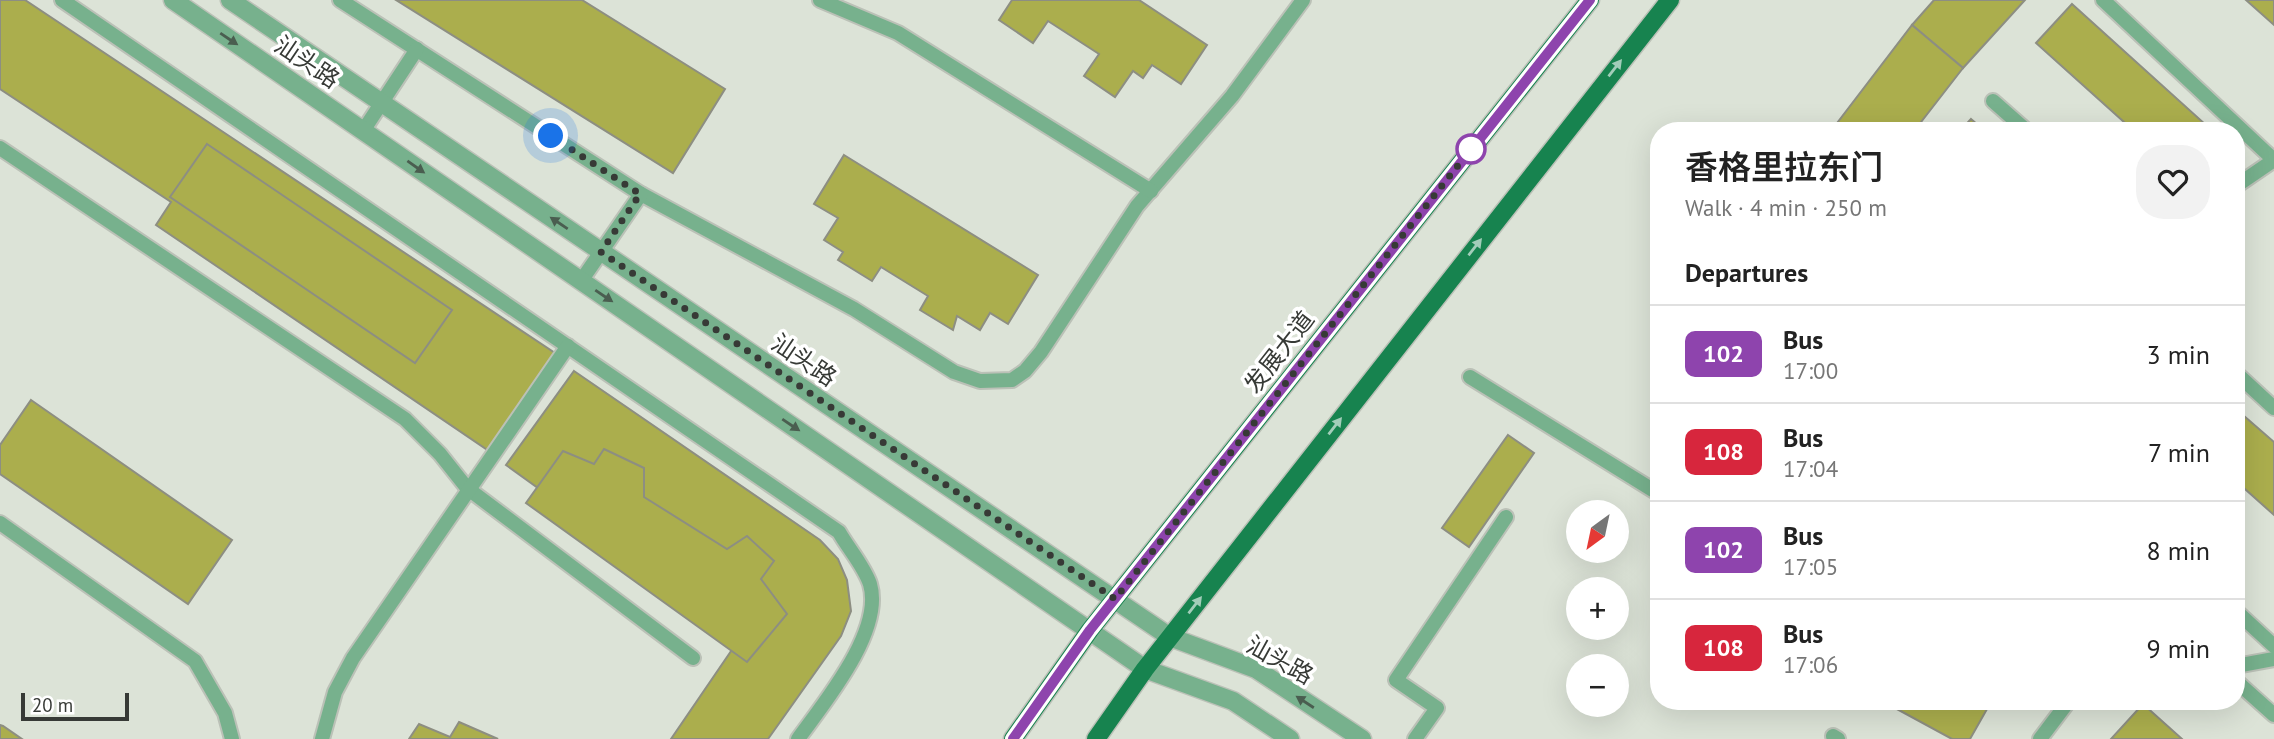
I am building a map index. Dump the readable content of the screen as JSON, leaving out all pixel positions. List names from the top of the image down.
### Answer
{
  "streets": {
    "main road": ["发展大道"],
    "street": ["汕头路"]
  },
  "crossings": [
    ["汕头路", "发展大道"]
  ],
  "lines": ["bus line 102"],
  "scale_bar": "20 m",
  "north": "bottom left",
  "page": {
    "heading": [
      ["香格里拉东门", "Walk · 4 min · 250 m"],
      "Departures"
    ],
    "list": [
      {
        "mark": "102",
        "name": "Bus",
        "note": "17:00",
        "value": "3 min"
      },
      {
        "mark": "108",
        "name": "Bus",
        "note": "17:04",
        "value": "7 min"
      },
      {
        "mark": "102",
        "name": "Bus",
        "note": "17:05",
        "value": "8 min"
      },
      {
        "mark": "108",
        "name": "Bus",
        "note": "17:06",
        "value": "9 min"
      }
    ],
    "map_buttons": ["+", "−"],
    "scale": "20 m"
  }
}
